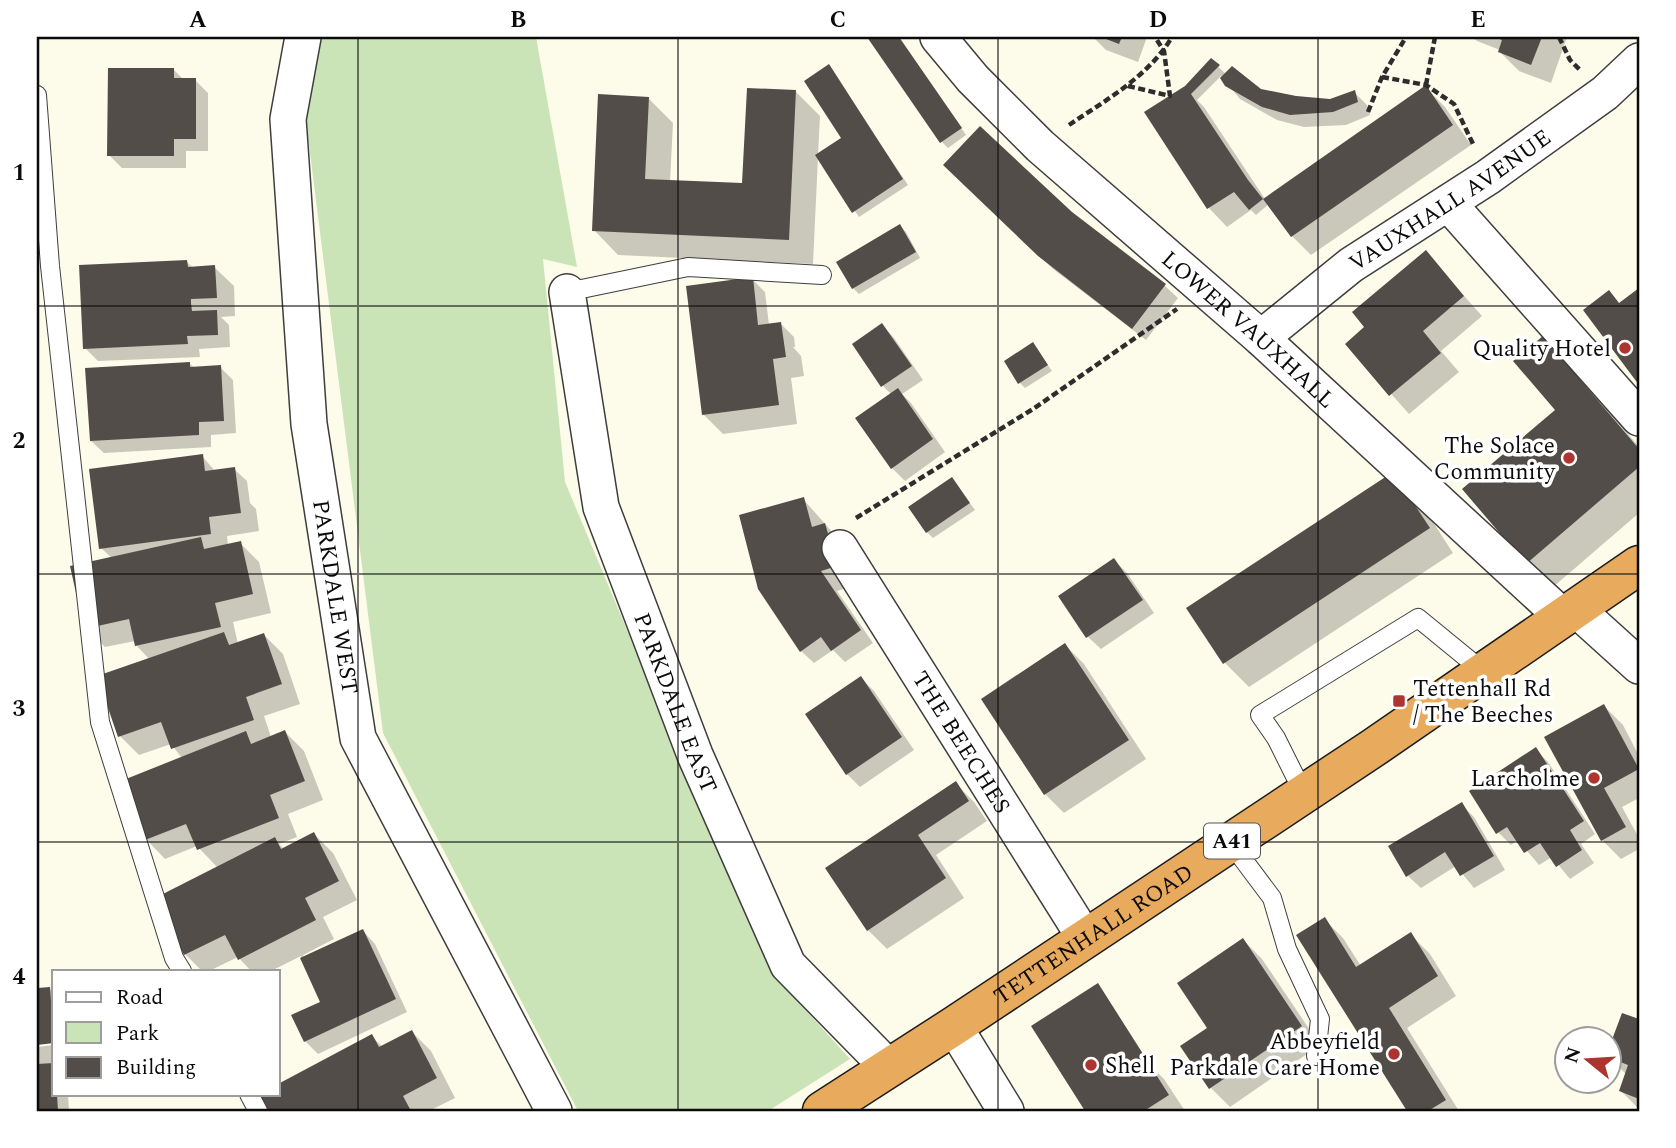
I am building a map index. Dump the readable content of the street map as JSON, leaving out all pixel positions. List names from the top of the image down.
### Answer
{
  "streets": {
    "highway": ["A41", "TETTENHALL ROAD"],
    "street": [
      "VAUXHALL AVENUE",
      "LOWER VAUXHALL",
      "PARKDALE WEST",
      "PARKDALE EAST",
      "THE BEECHES"
    ]
  },
  "crossings": [
    ["VAUXHALL AVENUE", "LOWER VAUXHALL"],
    ["LOWER VAUXHALL", "TETTENHALL ROAD"],
    ["PARKDALE EAST", "TETTENHALL ROAD"],
    ["THE BEECHES", "TETTENHALL ROAD"]
  ],
  "places": {
    "other": [
      "Quality Hotel",
      "The Solace Community",
      "Larcholme",
      "Abbeyfield Parkdale Care Home",
      "Shell"
    ],
    "transit": ["Tettenhall Rd / The Beeches"]
  },
  "legend": ["Road", "Park", "Building"],
  "north": "left",
  "grid": {
    "columns": [
      "A",
      "B",
      "C",
      "D",
      "E"
    ],
    "rows": [
      "1",
      "2",
      "3",
      "4"
    ]
  }
}
